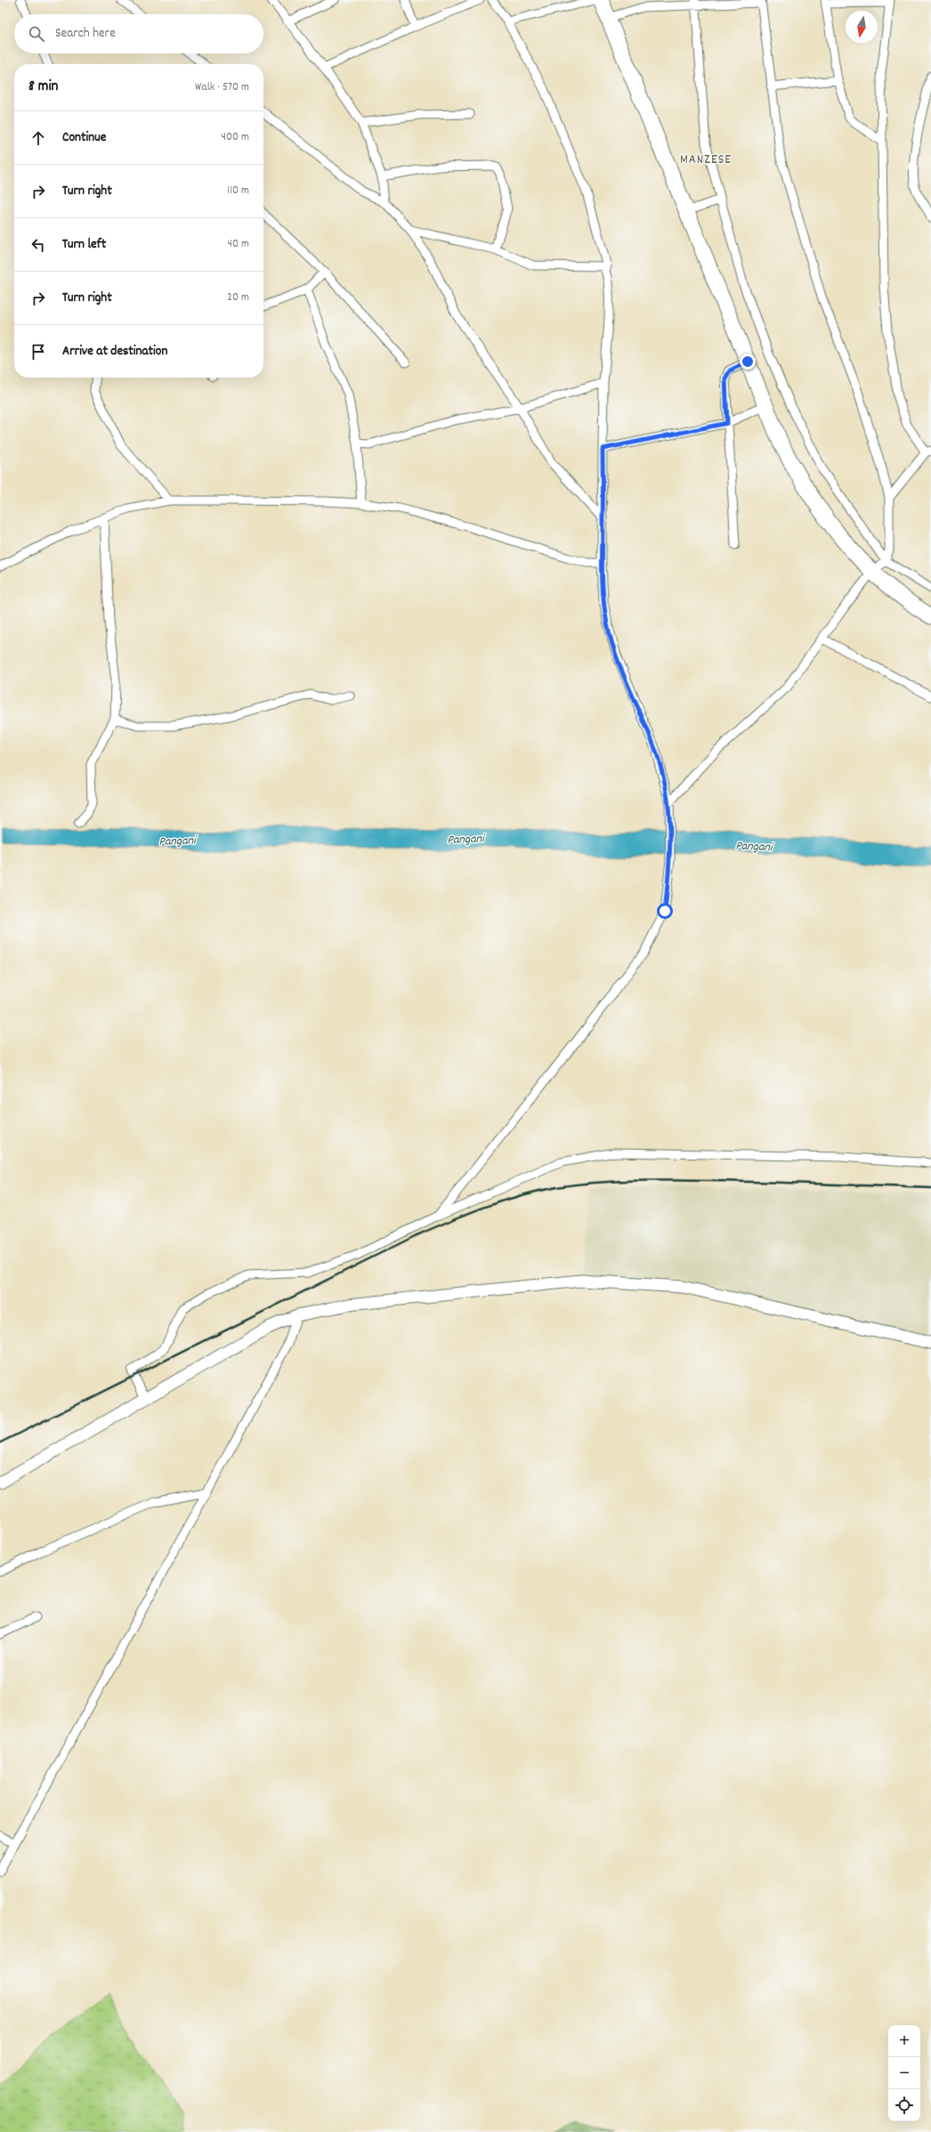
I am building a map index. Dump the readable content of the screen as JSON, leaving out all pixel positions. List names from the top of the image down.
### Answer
{
  "districts": ["MANZESE"],
  "water": ["Pangani"],
  "north": "bottom",
  "page": {
    "search": "Search here",
    "heading": ["8 min", "Walk · 570 m"],
    "list": [
      ["Continue", "400 m"],
      ["Turn right", "110 m"],
      ["Turn left", "40 m"],
      ["Turn right", "20 m"],
      "Arrive at destination"
    ],
    "map_buttons": ["+", "−"]
  }
}
